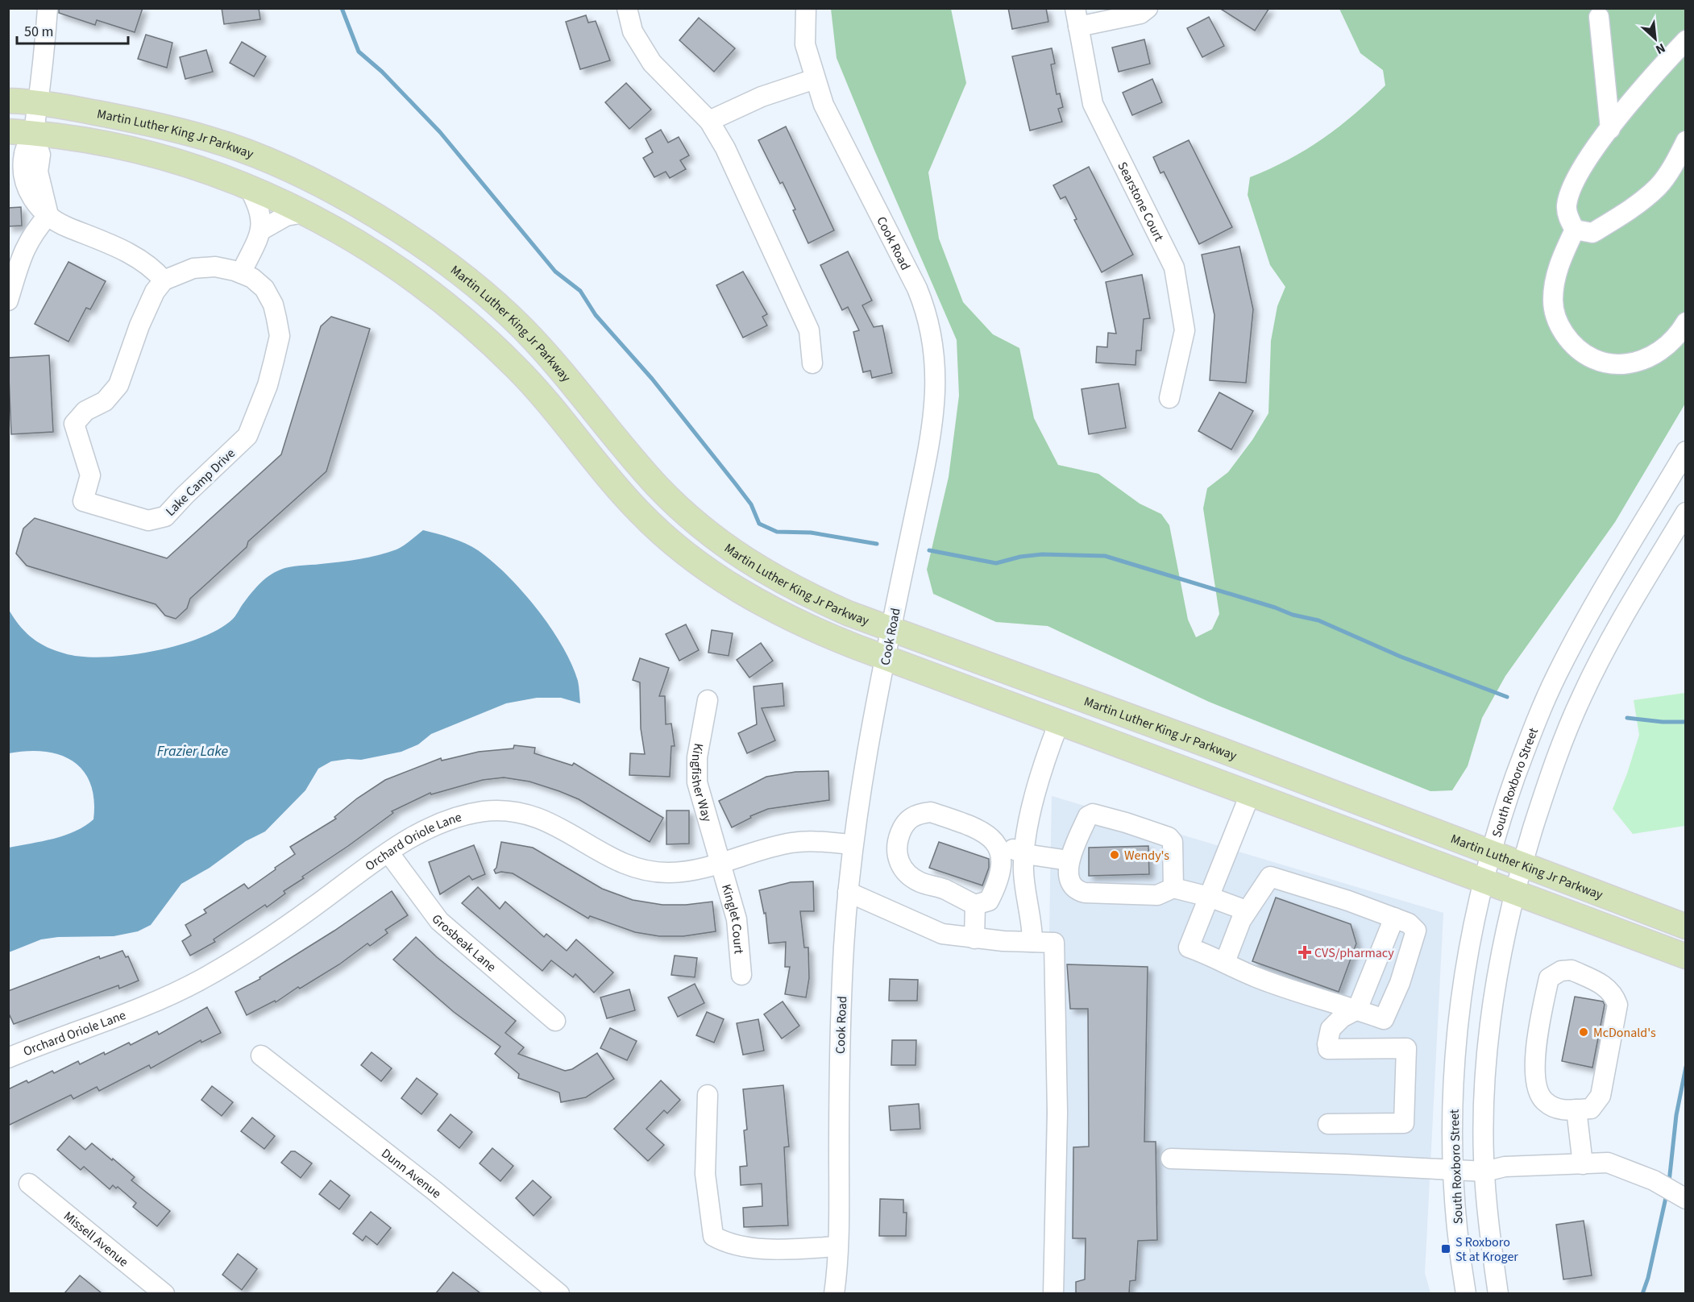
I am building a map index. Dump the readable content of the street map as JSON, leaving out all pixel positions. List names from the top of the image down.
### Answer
{
  "streets": {
    "main road": ["Martin Luther King Jr Parkway"],
    "street": [
      "Searstone Court",
      "Cook Road",
      "Lake Camp Drive",
      "Kingfisher Way",
      "South Roxboro Street",
      "Orchard Oriole Lane",
      "Kinglet Court",
      "Grosbeak Lane",
      "Dunn Avenue",
      "Missell Avenue"
    ]
  },
  "crossings": [
    ["Martin Luther King Jr Parkway", "Cook Road"],
    ["Martin Luther King Jr Parkway", "South Roxboro Street"],
    ["Cook Road", "Orchard Oriole Lane"],
    ["Kingfisher Way", "Orchard Oriole Lane"],
    ["Kingfisher Way", "Kinglet Court"],
    ["Orchard Oriole Lane", "Kinglet Court"],
    ["Orchard Oriole Lane", "Grosbeak Lane"]
  ],
  "water": ["Frazier Lake"],
  "places": {
    "other": ["Wendy's", "McDonald's"],
    "health": ["CVS/pharmacy"],
    "transit": ["S Roxboro St at Kroger"]
  },
  "scale_bar": "50 m",
  "north": "bottom right"
}
